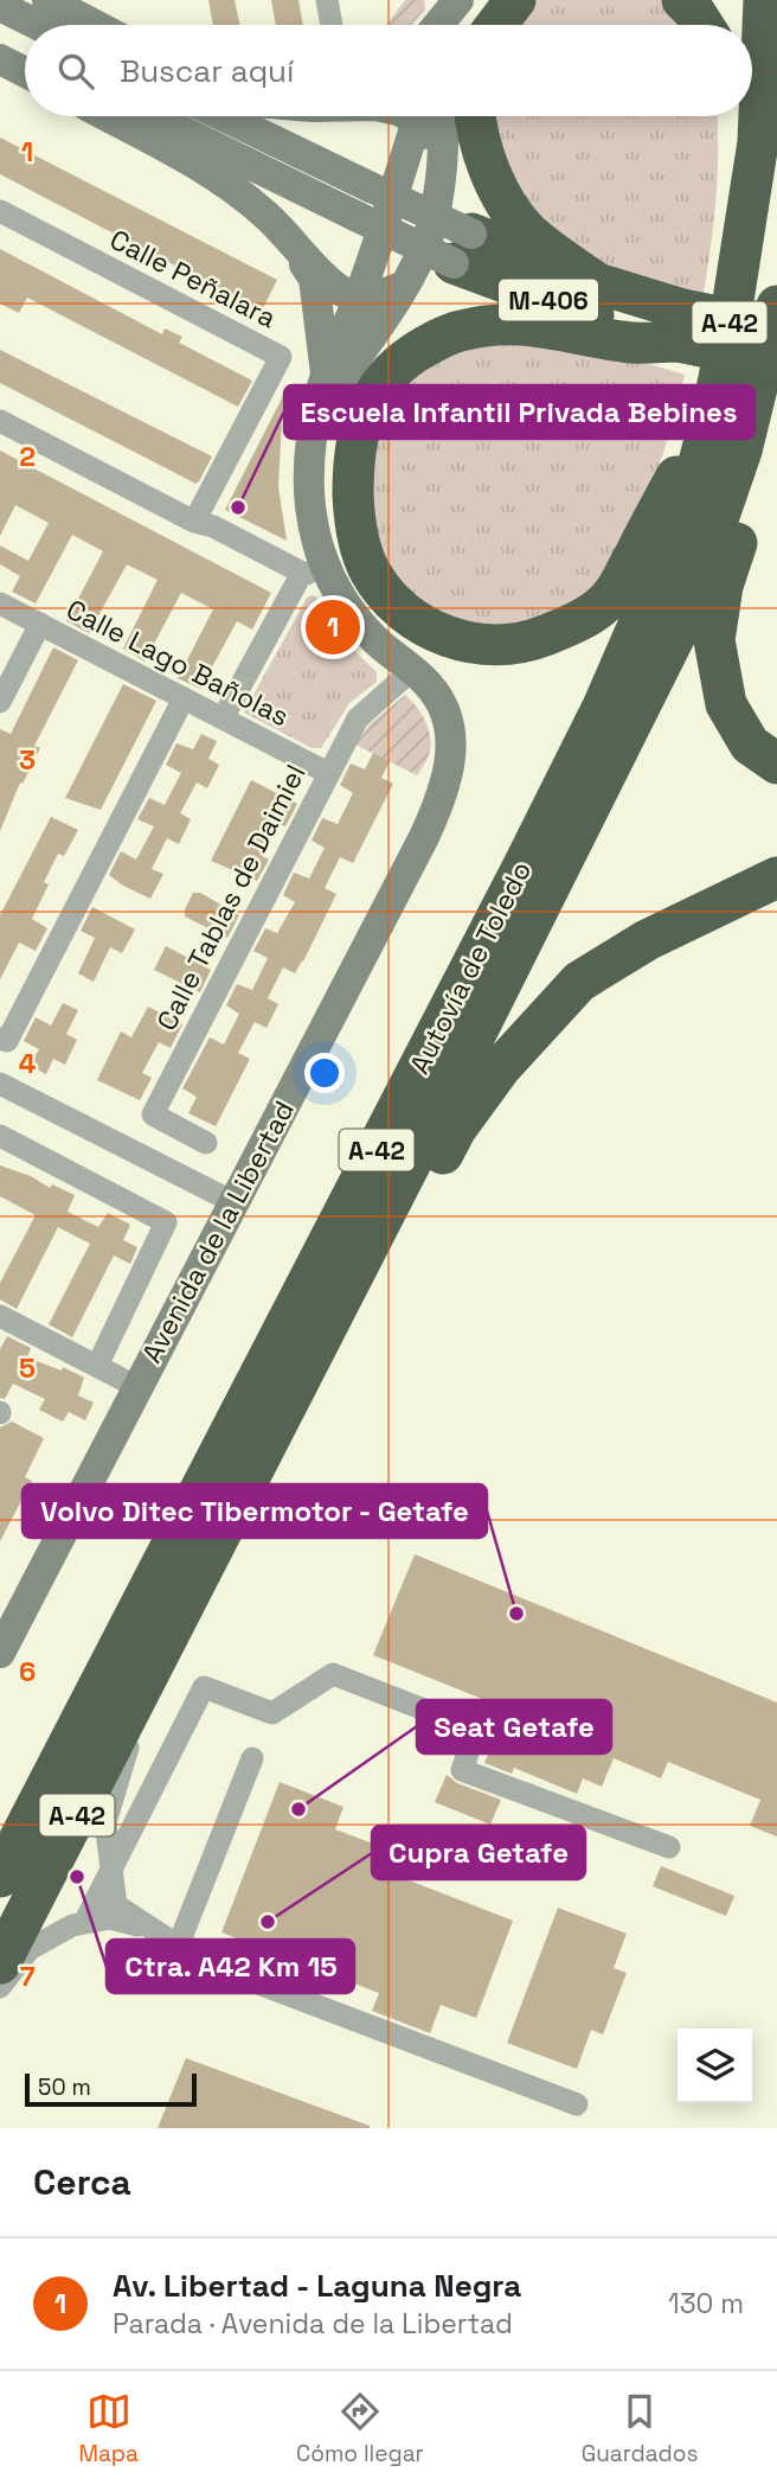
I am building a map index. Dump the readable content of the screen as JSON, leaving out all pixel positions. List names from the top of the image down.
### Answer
{
  "streets": {
    "highway": ["M-406", "A-42", "Autovía de Toledo"],
    "street": [
      "Calle Peñalara",
      "Calle Lago Bañolas",
      "Calle Tablas de Daimiel",
      "Avenida de la Libertad"
    ]
  },
  "crossings": [
    ["Calle Lago Bañolas", "Calle Tablas de Daimiel"],
    ["Calle Tablas de Daimiel", "Avenida de la Libertad"]
  ],
  "places": [
    "Escuela Infantil Privada Bebines",
    "Volvo Ditec Tibermotor - Getafe",
    "Seat Getafe",
    "Ctra. A42 Km 15",
    "Cupra Getafe"
  ],
  "scale_bar": "50 m",
  "page": {
    "search": "Buscar aquí",
    "pins": "1",
    "scale": "50 m",
    "heading": "Cerca",
    "list": [
      {
        "mark": "1",
        "name": "Av. Libertad - Laguna Negra",
        "note": "Parada · Avenida de la Libertad",
        "value": "130 m"
      }
    ],
    "nav": ["Mapa", "Cómo llegar", "Guardados"]
  },
  "grid": {
    "rows": [
      "1",
      "2",
      "3",
      "4",
      "5",
      "6",
      "7"
    ]
  }
}
